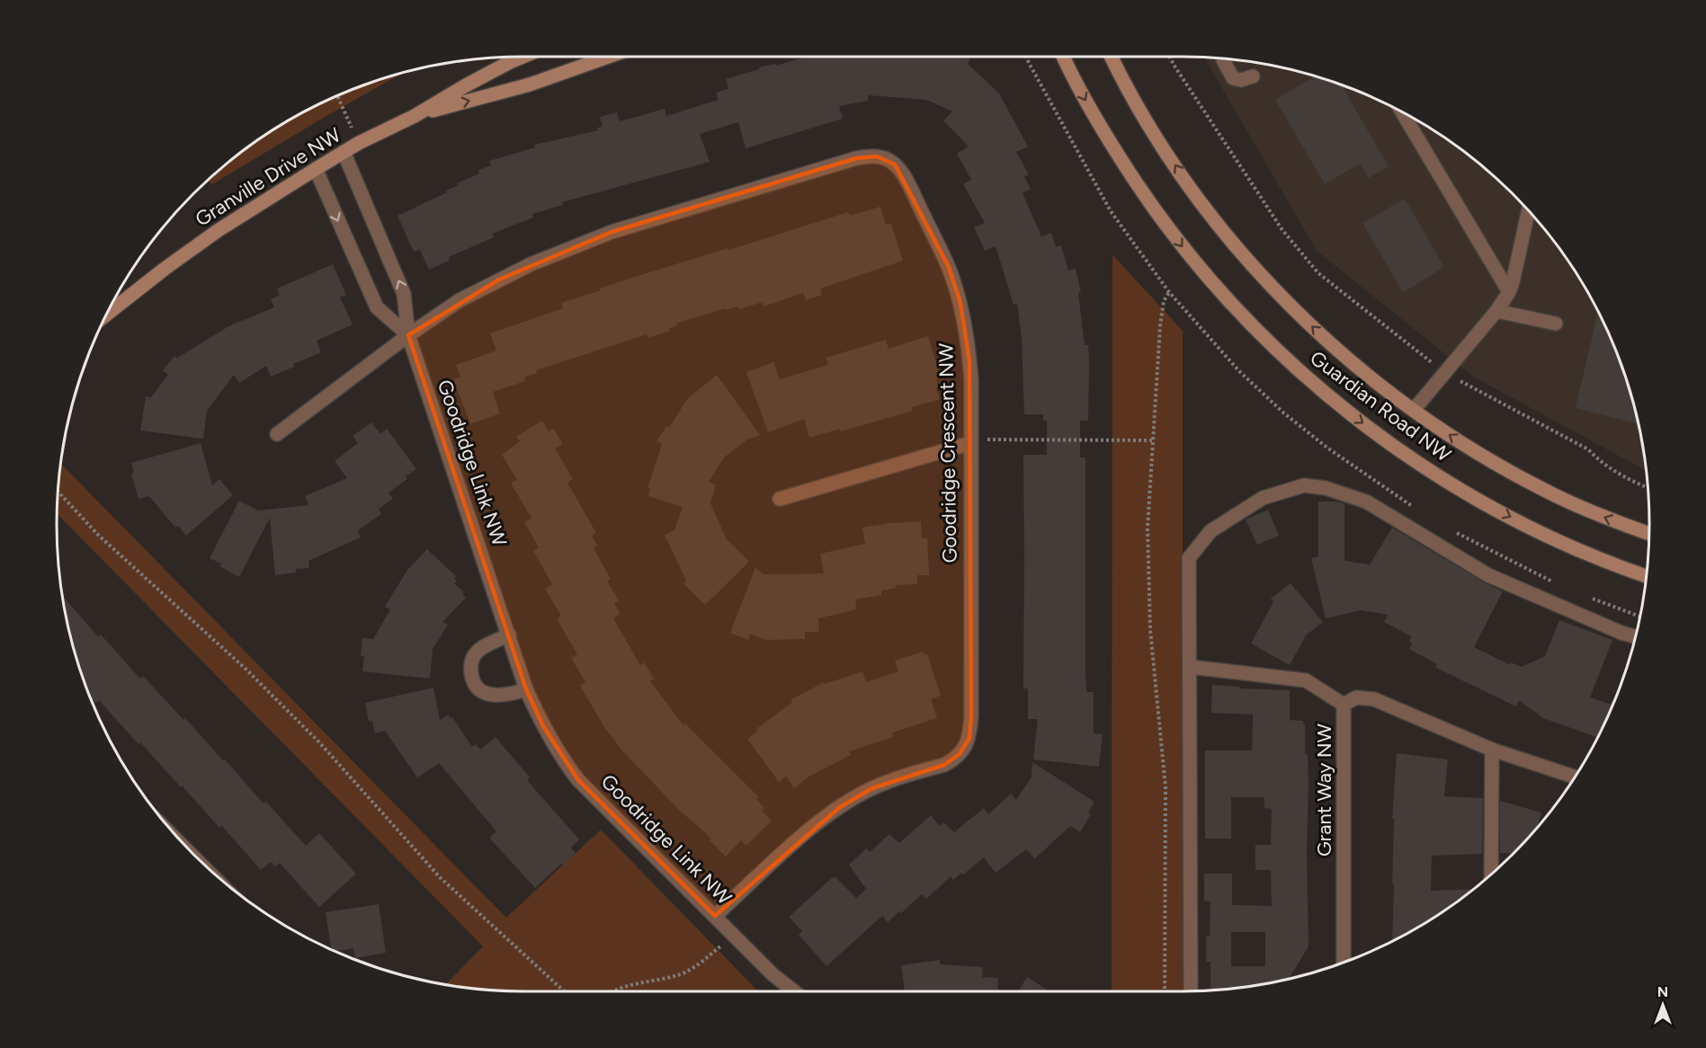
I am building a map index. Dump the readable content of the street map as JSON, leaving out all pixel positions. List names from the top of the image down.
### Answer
{
  "streets": {
    "main road": ["Granville Drive NW", "Guardian Road NW"],
    "street": ["Goodridge Crescent NW", "Goodridge Link NW", "Grant Way NW"]
  },
  "crossings": [
    ["Granville Drive NW", "Goodridge Link NW"],
    ["Goodridge Crescent NW", "Goodridge Link NW"]
  ],
  "north": "top"
}
